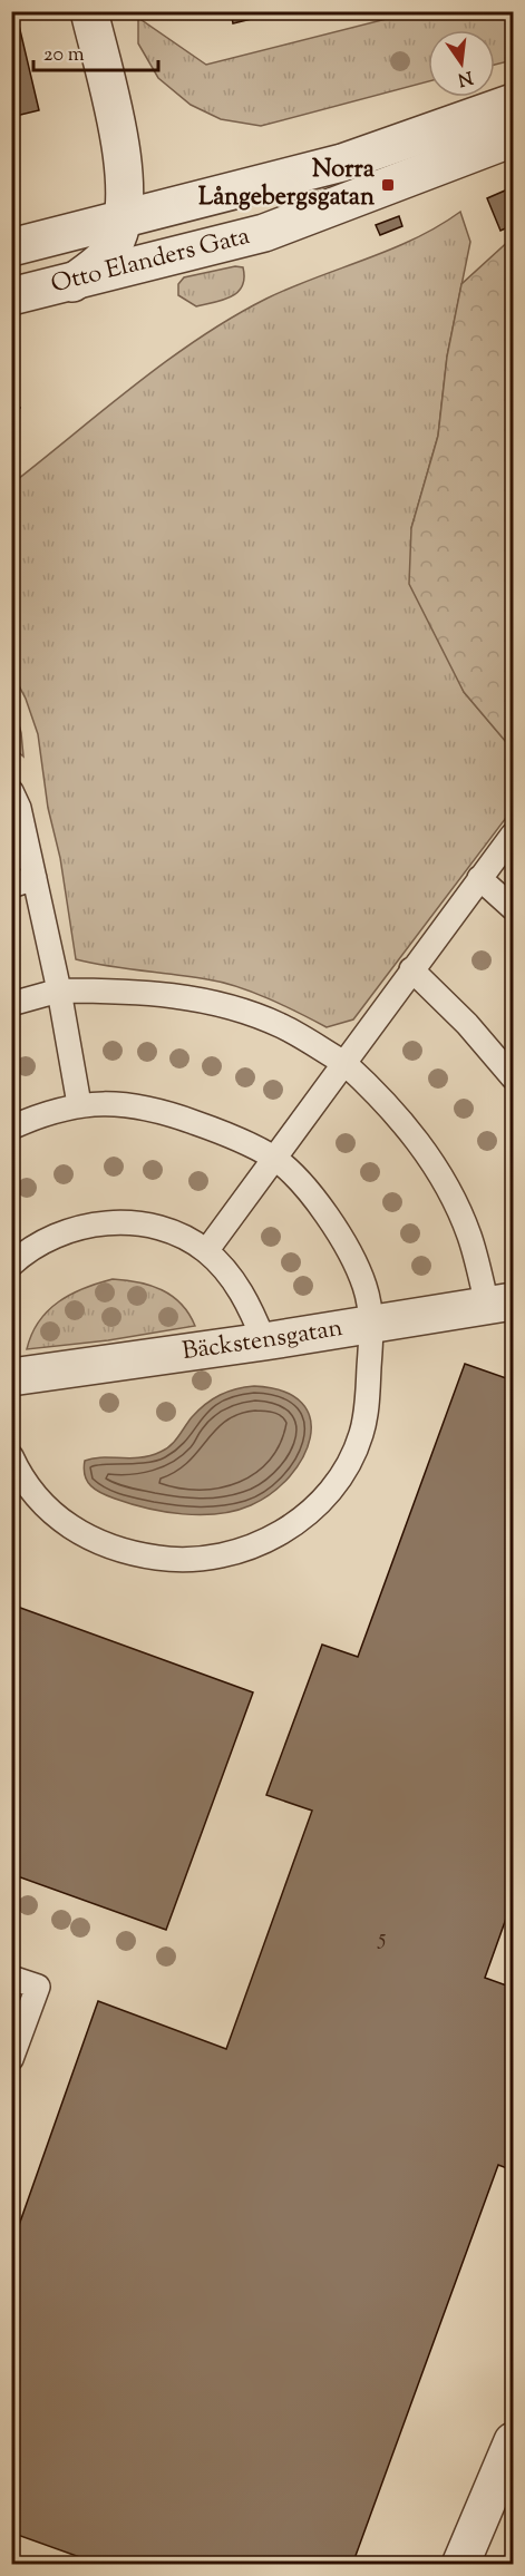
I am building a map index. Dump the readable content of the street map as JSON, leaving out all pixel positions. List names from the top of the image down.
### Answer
{
  "streets": {
    "street": ["Otto Elanders Gata", "Bäckstensgatan"]
  },
  "places": {
    "transit": ["Norra Långebergsgatan"]
  },
  "house_numbers": ["5"],
  "scale_bar": "20 m",
  "north": "bottom"
}
